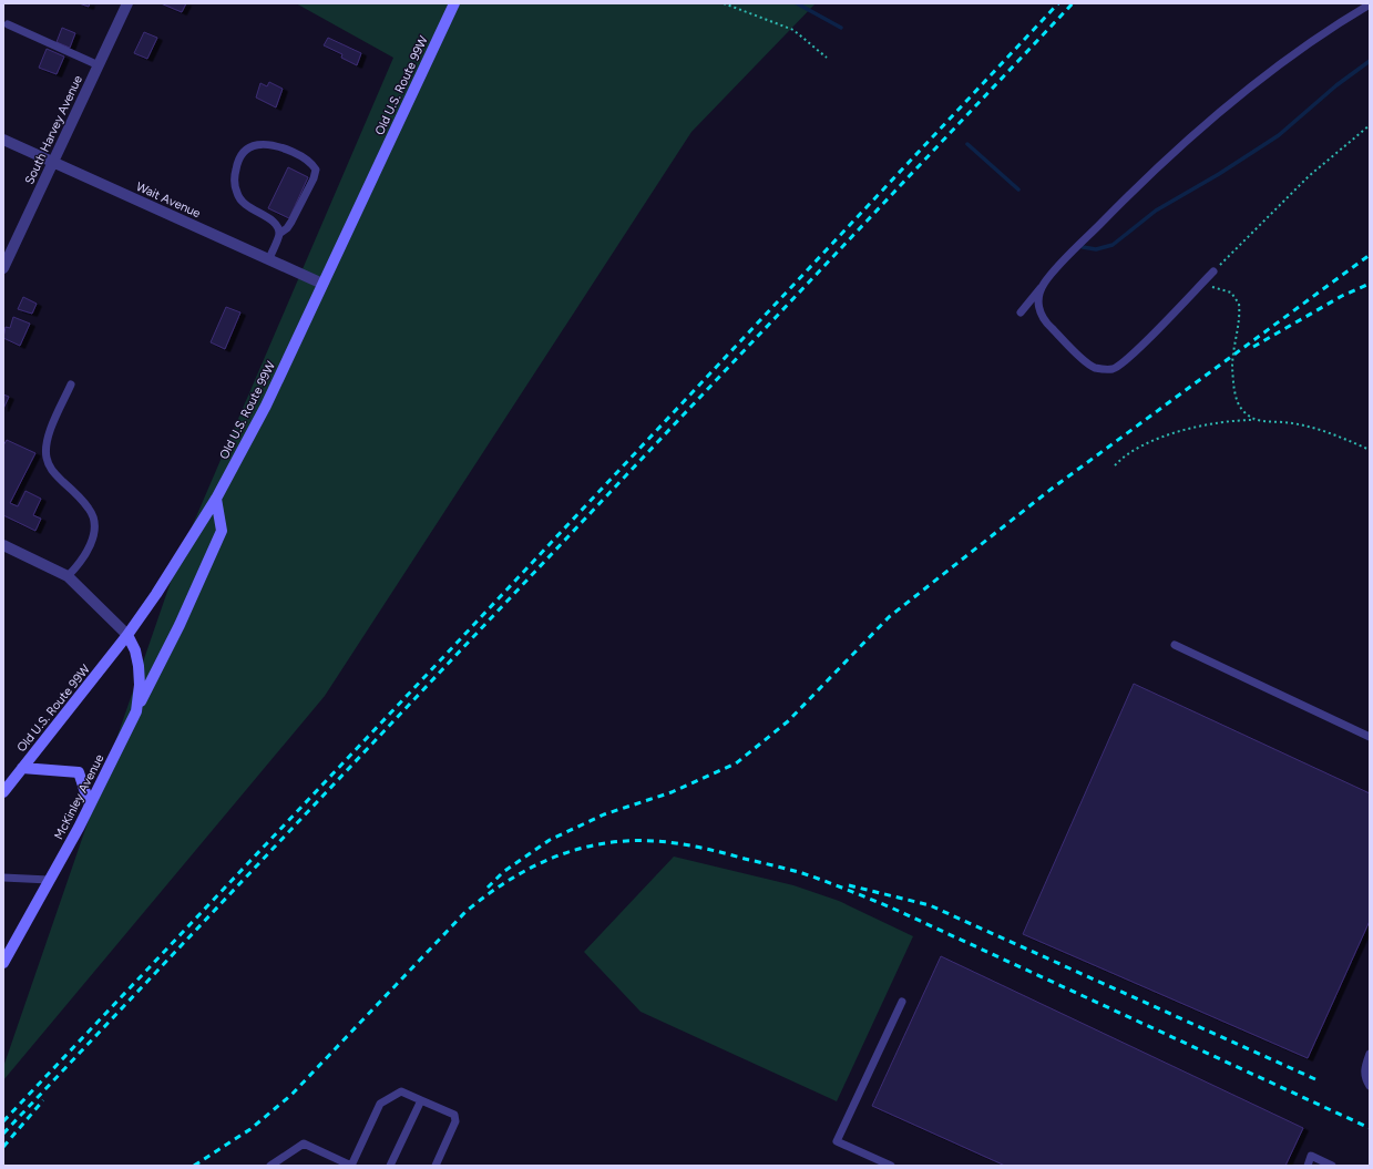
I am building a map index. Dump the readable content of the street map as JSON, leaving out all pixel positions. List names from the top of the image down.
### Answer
{
  "streets": {
    "main road": ["Old U.S. Route 99W", "McKinley Avenue"],
    "street": ["South Harvey Avenue", "Wait Avenue"]
  },
  "crossings": [
    ["Old U.S. Route 99W", "Wait Avenue"],
    ["Old U.S. Route 99W", "McKinley Avenue"],
    ["South Harvey Avenue", "Wait Avenue"]
  ]
}
